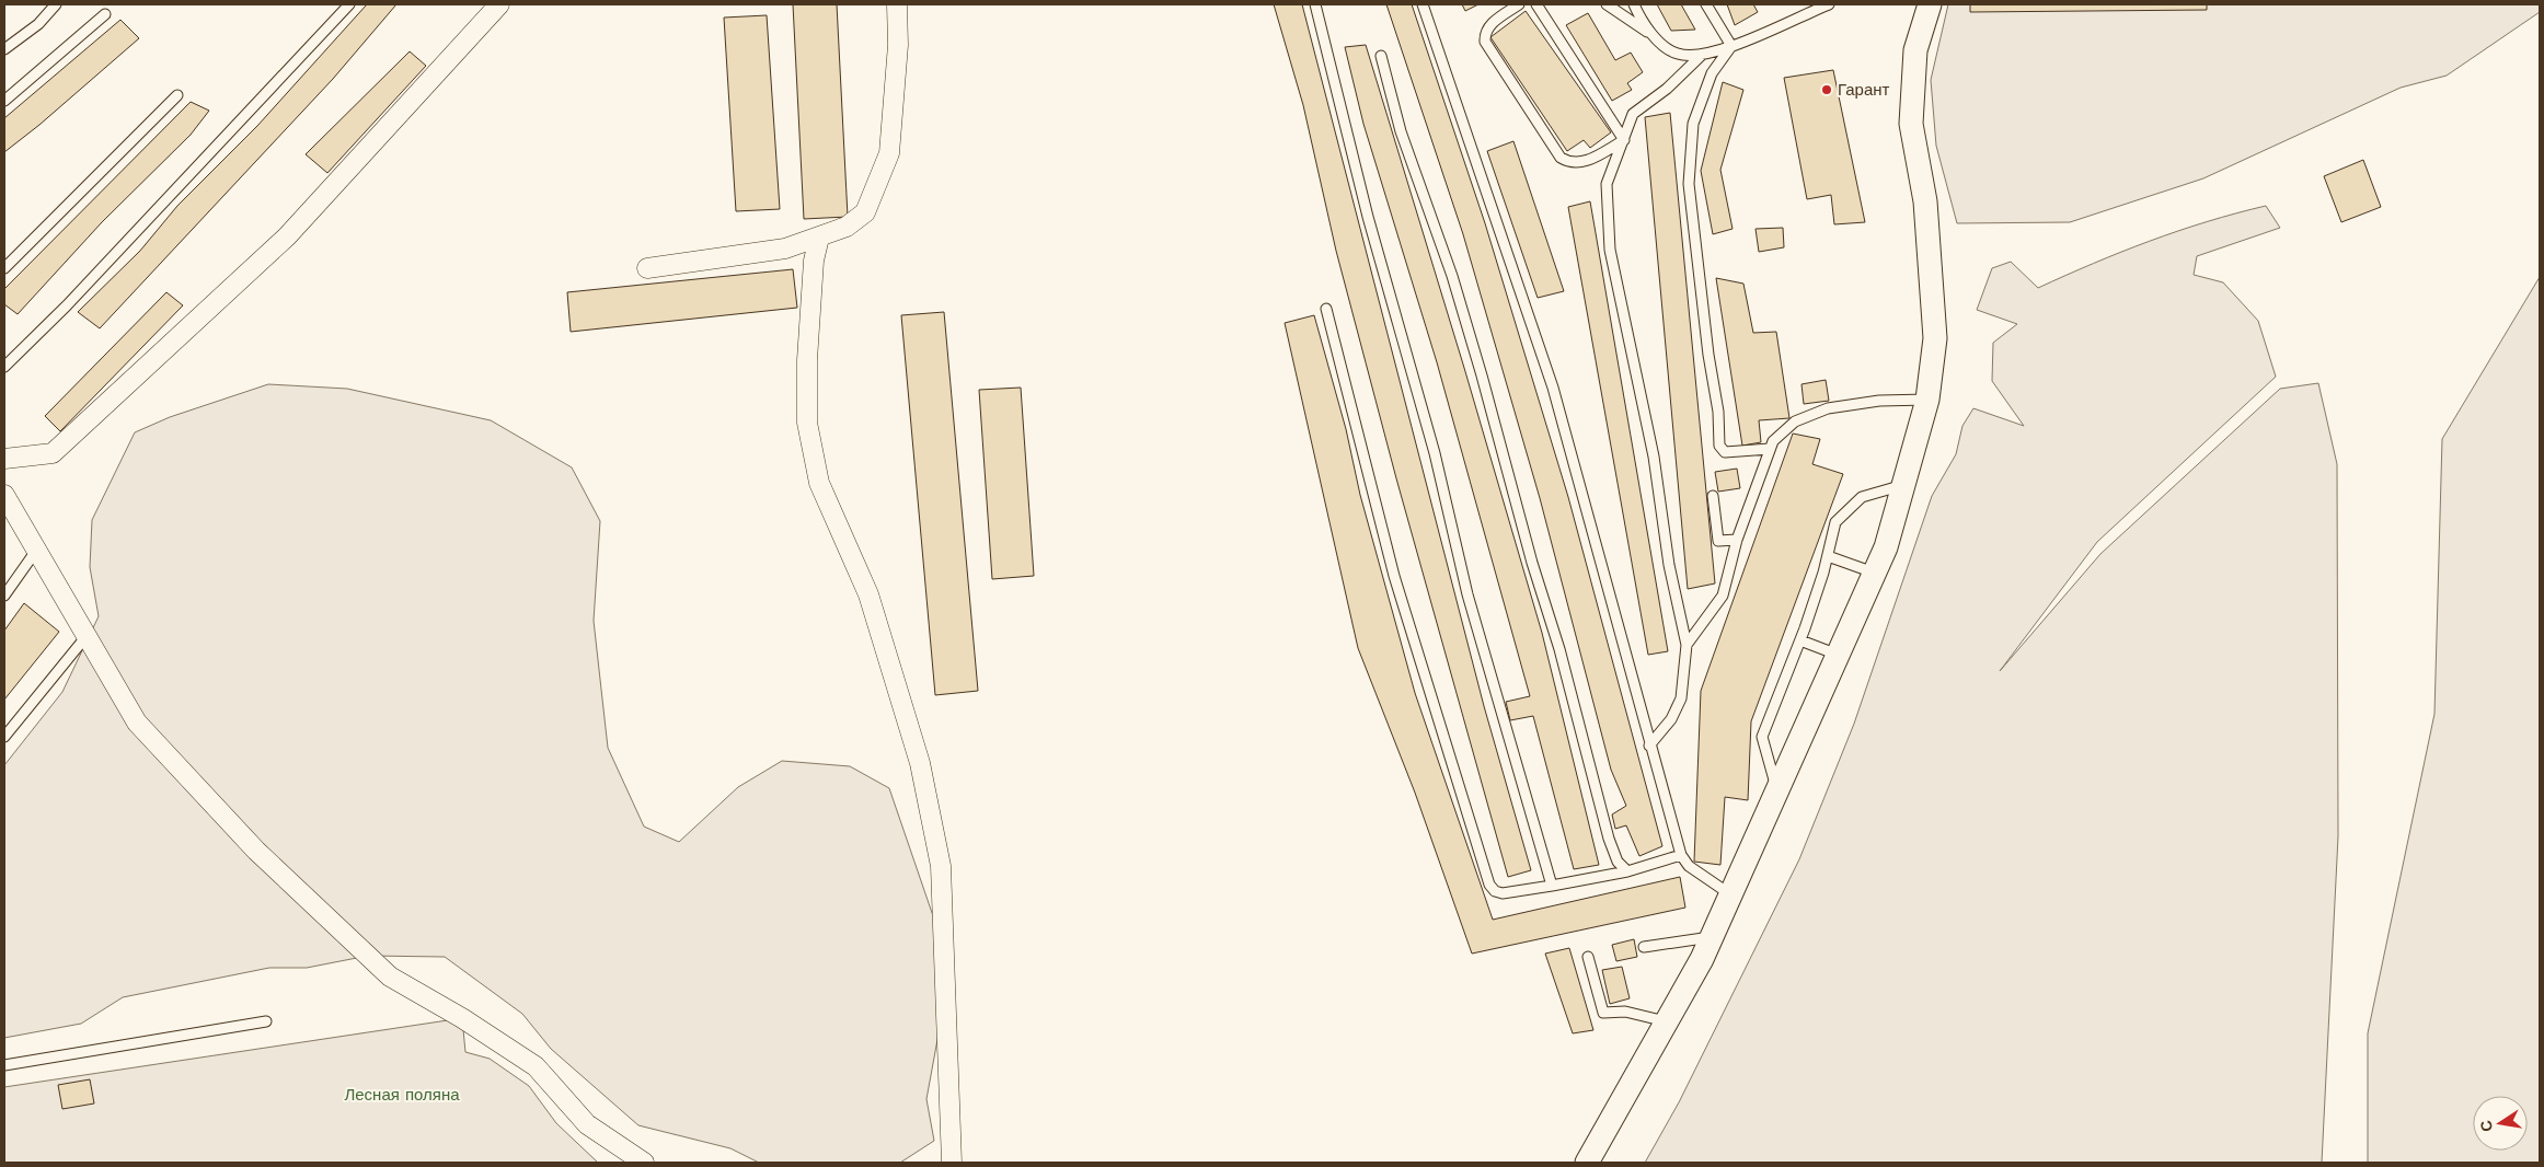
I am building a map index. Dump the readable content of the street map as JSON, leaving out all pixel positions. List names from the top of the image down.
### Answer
{
  "parks": ["Лесная поляна"],
  "places": ["Гарант"],
  "north": "left"
}
